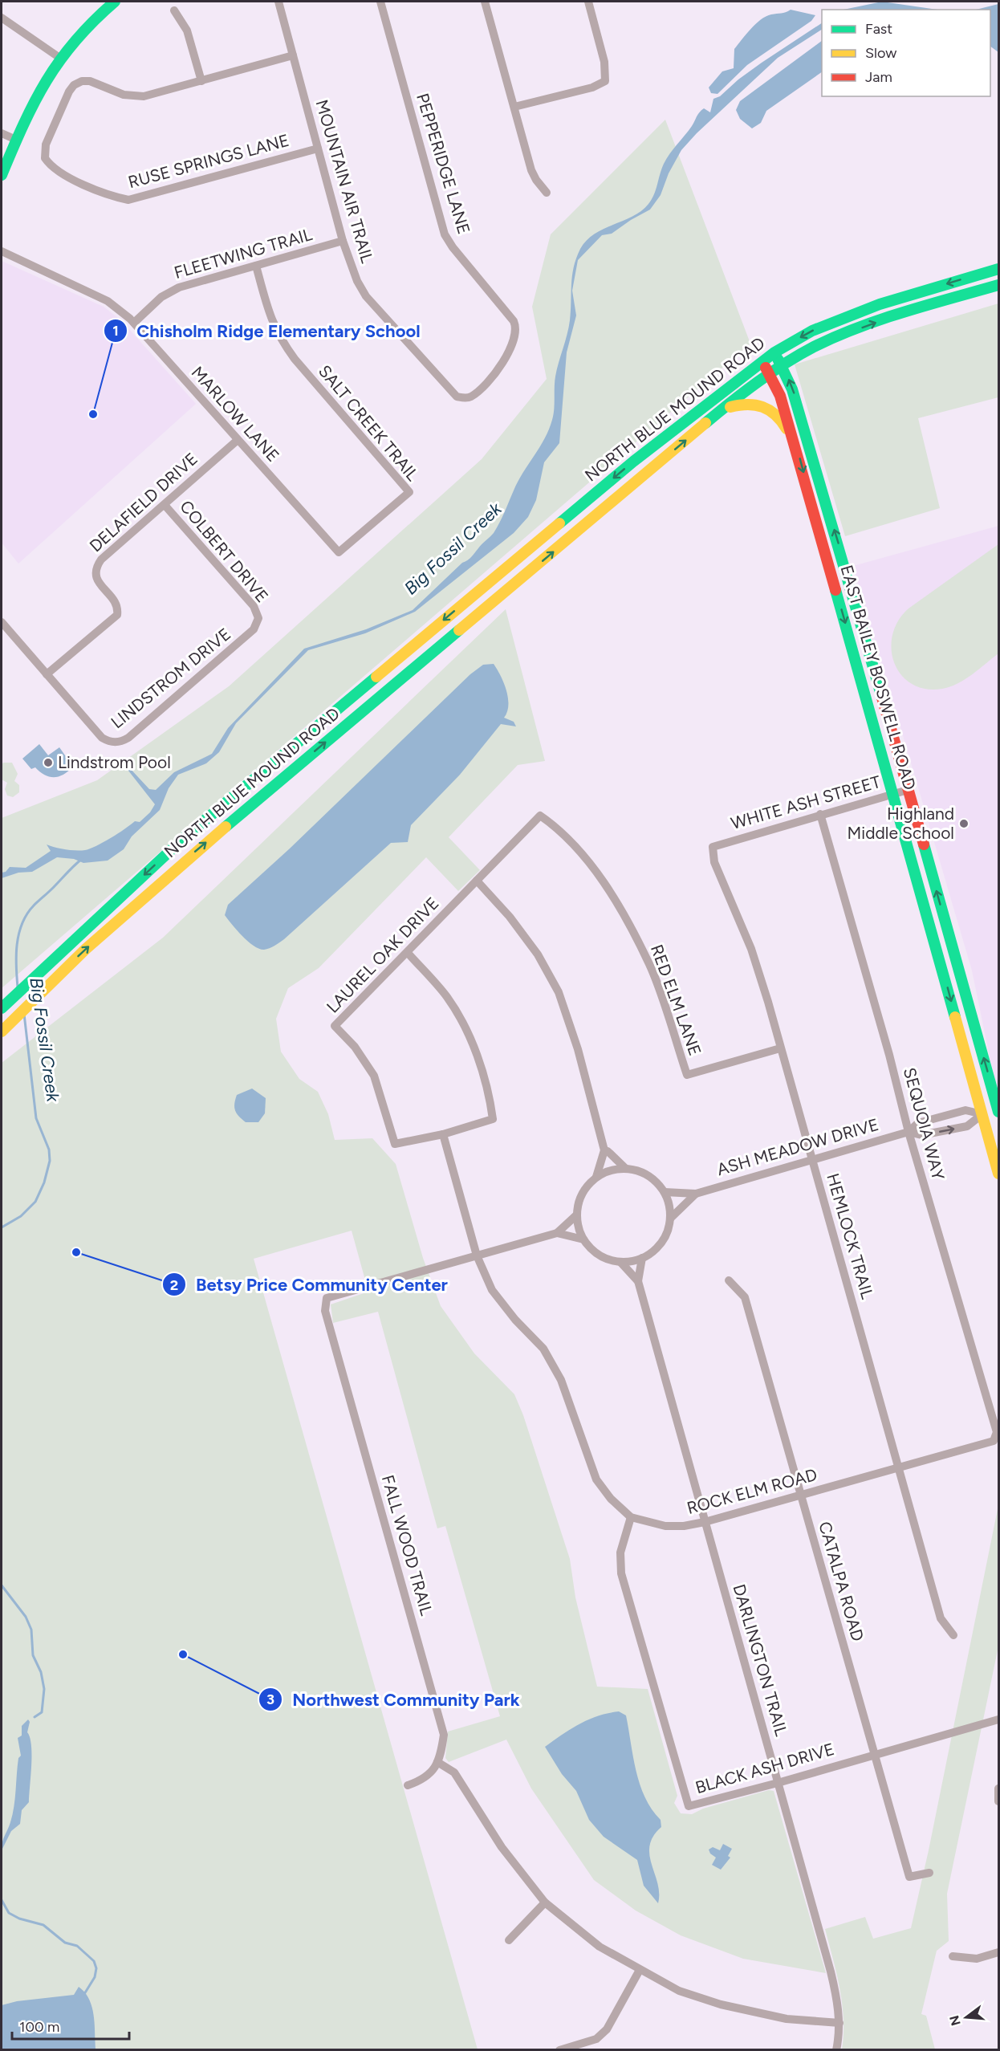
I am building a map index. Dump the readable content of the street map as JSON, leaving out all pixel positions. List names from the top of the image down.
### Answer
{
  "streets": {
    "main road": ["NORTH BLUE MOUND ROAD", "EAST BAILEY BOSWELL ROAD"],
    "street": [
      "RUSE SPRINGS LANE",
      "PEPPERIDGE LANE",
      "MOUNTAIN AIR TRAIL",
      "FLEETWING TRAIL",
      "MARLOW LANE",
      "SALT CREEK TRAIL",
      "DELAFIELD DRIVE",
      "COLBERT DRIVE",
      "LINDSTROM DRIVE",
      "WHITE ASH STREET",
      "LAUREL OAK DRIVE",
      "RED ELM LANE",
      "SEQUOIA WAY",
      "ASH MEADOW DRIVE",
      "HEMLOCK TRAIL",
      "ROCK ELM ROAD",
      "FALL WOOD TRAIL",
      "CATALPA ROAD",
      "DARLINGTON TRAIL",
      "BLACK ASH DRIVE"
    ]
  },
  "crossings": [
    ["RUSE SPRINGS LANE", "MOUNTAIN AIR TRAIL"],
    ["PEPPERIDGE LANE", "MOUNTAIN AIR TRAIL"],
    ["MOUNTAIN AIR TRAIL", "FLEETWING TRAIL"],
    ["FLEETWING TRAIL", "MARLOW LANE"],
    ["FLEETWING TRAIL", "SALT CREEK TRAIL"],
    ["NORTH BLUE MOUND ROAD", "EAST BAILEY BOSWELL ROAD"],
    ["MARLOW LANE", "SALT CREEK TRAIL"],
    ["MARLOW LANE", "DELAFIELD DRIVE"],
    ["DELAFIELD DRIVE", "COLBERT DRIVE"],
    ["DELAFIELD DRIVE", "LINDSTROM DRIVE"],
    ["COLBERT DRIVE", "LINDSTROM DRIVE"],
    ["EAST BAILEY BOSWELL ROAD", "WHITE ASH STREET"],
    ["EAST BAILEY BOSWELL ROAD", "ASH MEADOW DRIVE"],
    ["WHITE ASH STREET", "SEQUOIA WAY"],
    ["WHITE ASH STREET", "HEMLOCK TRAIL"],
    ["LAUREL OAK DRIVE", "RED ELM LANE"],
    ["LAUREL OAK DRIVE", "ROCK ELM ROAD"],
    ["RED ELM LANE", "HEMLOCK TRAIL"],
    ["SEQUOIA WAY", "ASH MEADOW DRIVE"],
    ["SEQUOIA WAY", "ROCK ELM ROAD"],
    ["ASH MEADOW DRIVE", "HEMLOCK TRAIL"],
    ["ASH MEADOW DRIVE", "DARLINGTON TRAIL"],
    ["HEMLOCK TRAIL", "ROCK ELM ROAD"],
    ["ROCK ELM ROAD", "FALL WOOD TRAIL"],
    ["ROCK ELM ROAD", "CATALPA ROAD"],
    ["ROCK ELM ROAD", "DARLINGTON TRAIL"],
    ["ROCK ELM ROAD", "BLACK ASH DRIVE"],
    ["CATALPA ROAD", "BLACK ASH DRIVE"],
    ["DARLINGTON TRAIL", "BLACK ASH DRIVE"]
  ],
  "water": ["Big Fossil Creek"],
  "places": [
    "Chisholm Ridge Elementary School",
    "Lindstrom Pool",
    "Highland Middle School",
    "Betsy Price Community Center",
    "Northwest Community Park"
  ],
  "legend": ["Fast", "Slow", "Jam"],
  "scale_bar": "100 m",
  "north": "left"
}
